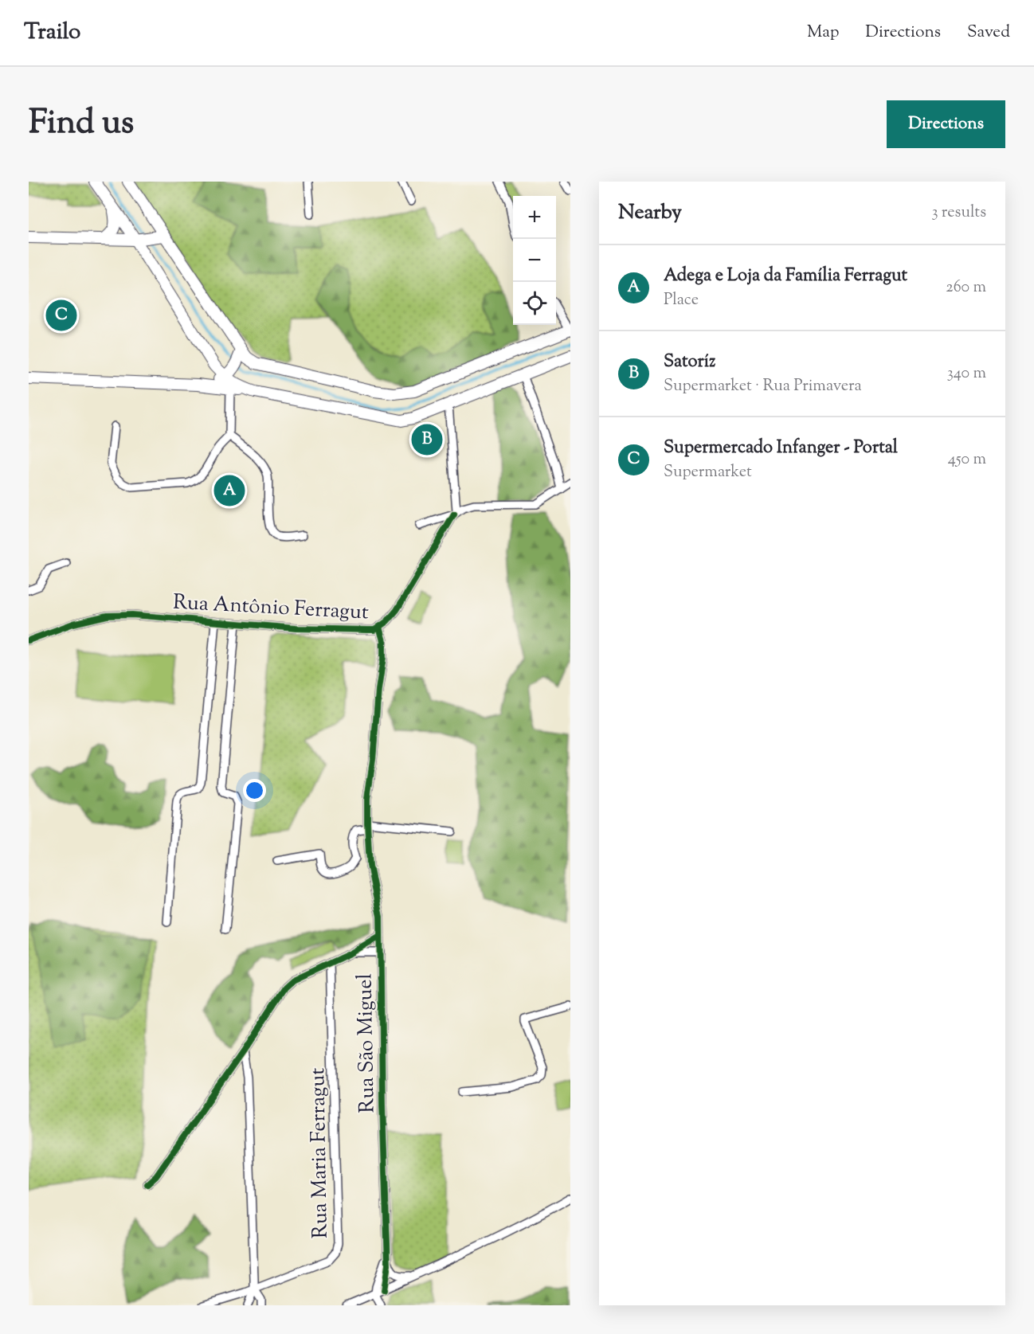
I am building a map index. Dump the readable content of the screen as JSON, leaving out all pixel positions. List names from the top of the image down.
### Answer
{
  "streets": {
    "street": ["Rua Antônio Ferragut", "Rua São Miguel", "Rua Maria Ferragut"]
  },
  "crossings": [
    ["Rua Antônio Ferragut", "Rua São Miguel"]
  ],
  "page": {
    "header": "Trailo",
    "nav": ["Map", "Directions", "Saved"],
    "title": "Find us",
    "buttons": "Directions",
    "heading": ["Nearby", "3 results"],
    "map_buttons": ["+", "−"],
    "list": [
      {
        "mark": "A",
        "name": "Adega e Loja da Família Ferragut",
        "note": "Place",
        "value": "260 m"
      },
      {
        "mark": "B",
        "name": "Satoríz",
        "note": "Supermarket · Rua Primavera",
        "value": "340 m"
      },
      {
        "mark": "C",
        "name": "Supermercado Infanger - Portal",
        "note": "Supermarket",
        "value": "450 m"
      }
    ],
    "pins": ["C", "B", "A"]
  }
}
